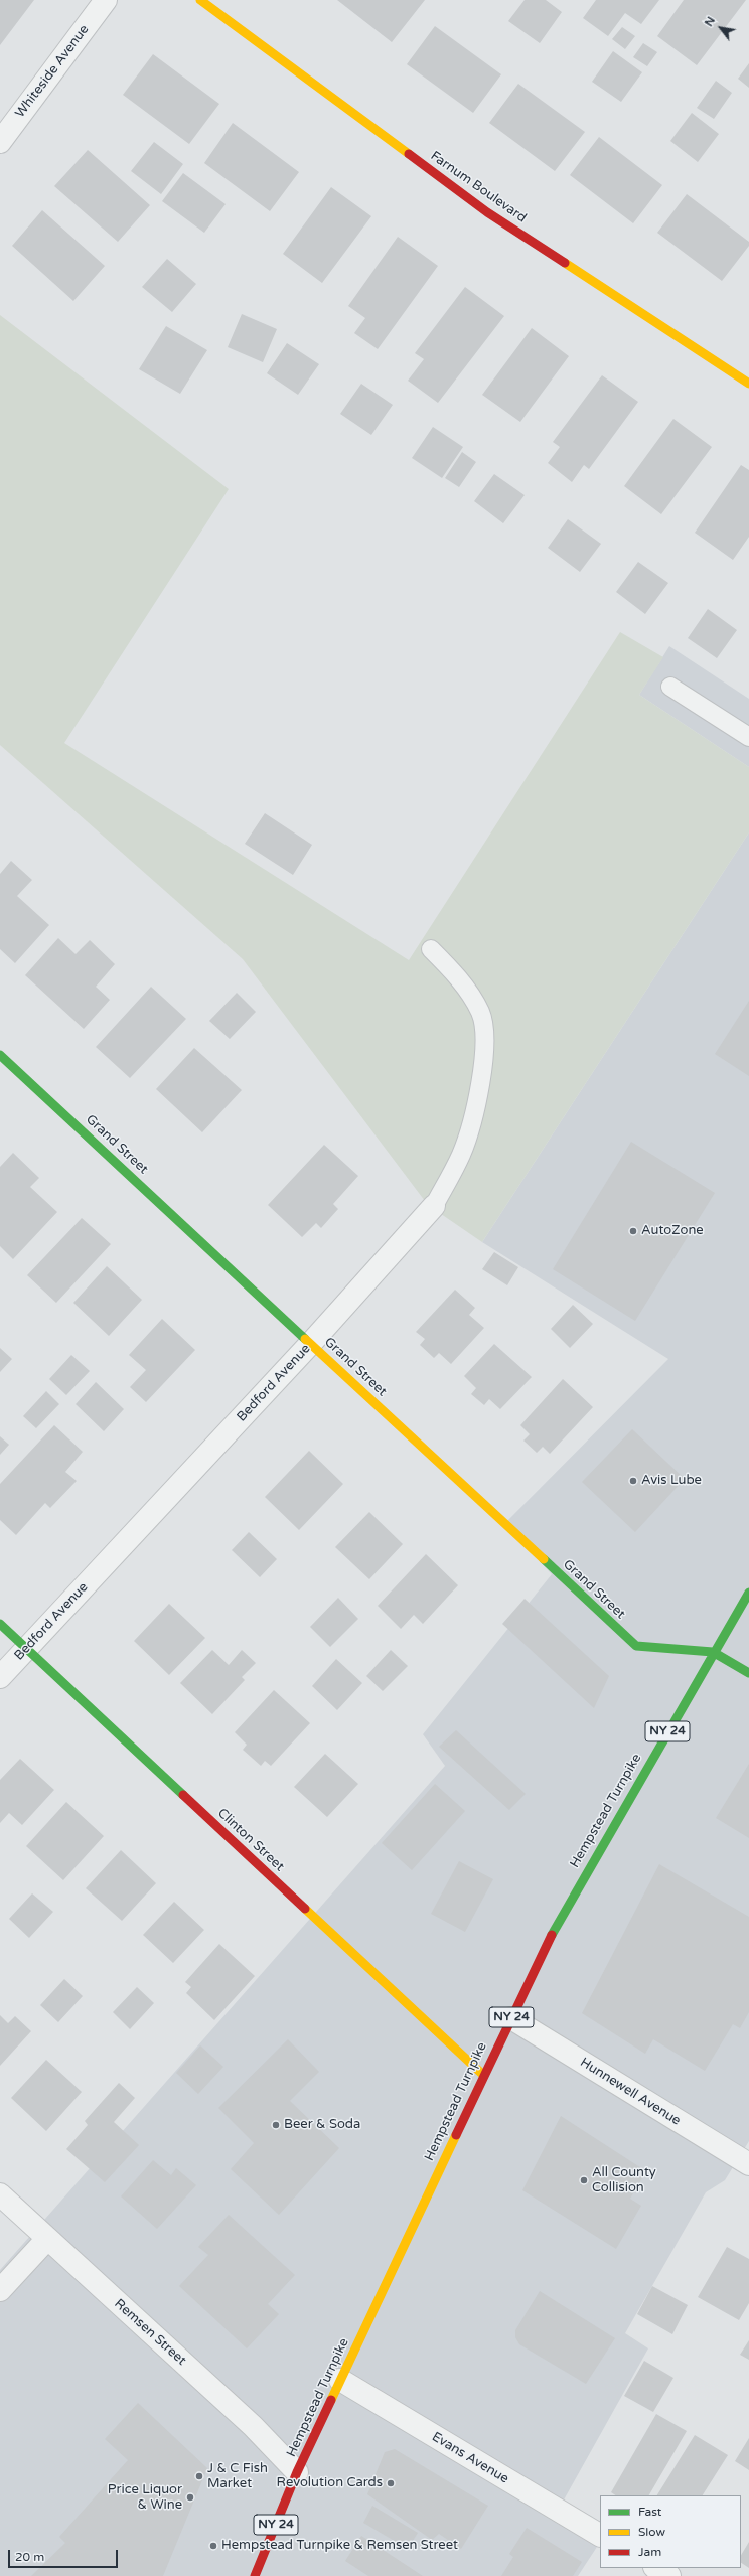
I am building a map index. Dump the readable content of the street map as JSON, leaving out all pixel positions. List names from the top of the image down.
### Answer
{
  "streets": {
    "street": [
      "Whiteside Avenue",
      "Farnum Boulevard",
      "Grand Street",
      "Bedford Avenue",
      "NY 24",
      "Hempstead Turnpike",
      "Clinton Street",
      "Hunnewell Avenue",
      "Remsen Street",
      "Evans Avenue"
    ]
  },
  "crossings": [
    ["Grand Street", "Bedford Avenue"],
    ["Grand Street", "Hempstead Turnpike"],
    ["Bedford Avenue", "Clinton Street"],
    ["Hempstead Turnpike", "Clinton Street"],
    ["Hempstead Turnpike", "Hunnewell Avenue"],
    ["Hempstead Turnpike", "Remsen Street"],
    ["Hempstead Turnpike", "Evans Avenue"]
  ],
  "places": [
    "AutoZone",
    "Avis Lube",
    "Beer & Soda",
    "All County Collision",
    "J & C Fish Market",
    "Revolution Cards",
    "Price Liquor & Wine",
    "Hempstead Turnpike & Remsen Street"
  ],
  "legend": ["Fast", "Slow", "Jam"],
  "scale_bar": "20 m",
  "north": "top left"
}
